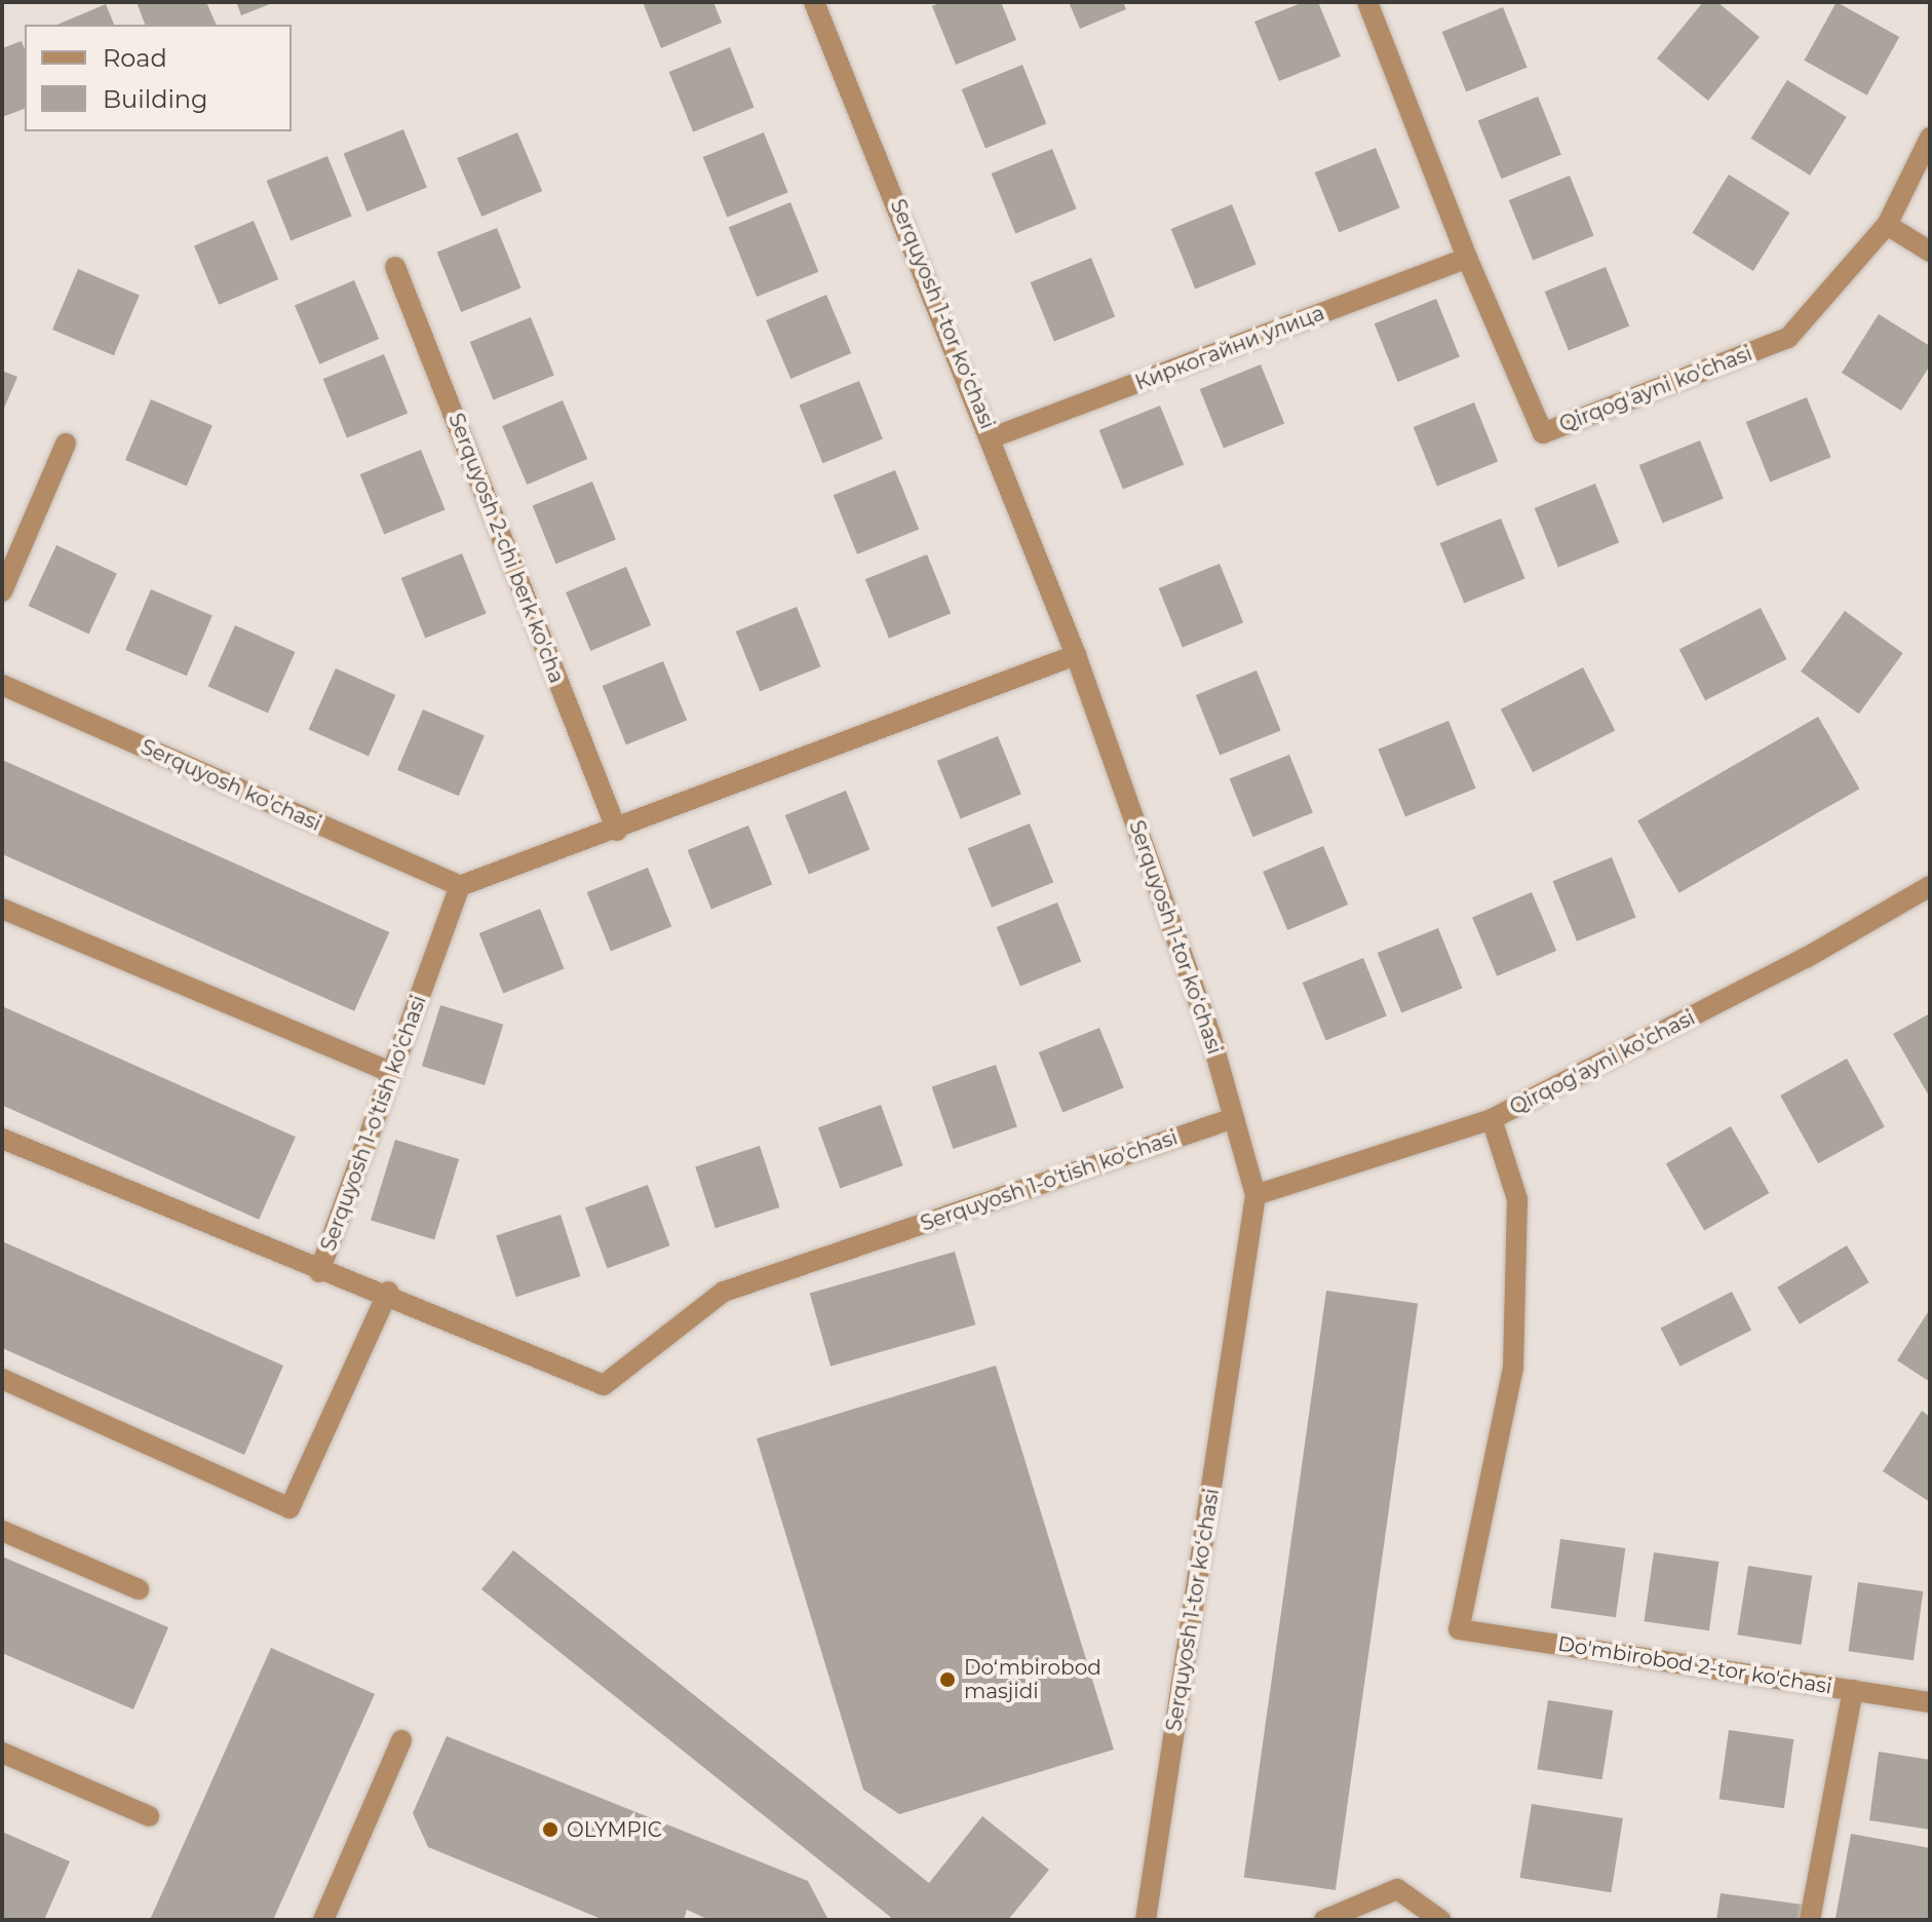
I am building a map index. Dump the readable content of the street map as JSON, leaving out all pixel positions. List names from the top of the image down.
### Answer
{
  "streets": {
    "street": [
      "Serquyosh 1-tor koʻchasi",
      "Киркогайни улица",
      "Qirqog'ayni ko'chasi",
      "Serquyosh 2-chi berk ko'cha",
      "Serquyosh ko'chasi",
      "Serquyosh 1-o'tish ko'chasi",
      "Do'mbirobod 2-tor ko'chasi"
    ]
  },
  "crossings": [
    ["Serquyosh 1-tor koʻchasi", "Киркогайни улица"],
    ["Serquyosh 1-tor koʻchasi", "Qirqog'ayni ko'chasi"],
    ["Serquyosh 1-tor koʻchasi", "Serquyosh 1-o'tish ko'chasi"],
    ["Киркогайни улица", "Qirqog'ayni ko'chasi"],
    ["Qirqog'ayni ko'chasi", "Do'mbirobod 2-tor ko'chasi"],
    ["Serquyosh ko'chasi", "Serquyosh 1-o'tish ko'chasi"]
  ],
  "places": ["Do‘mbirobod masjidi", "OLYMPIC"],
  "legend": ["Road", "Building"]
}
